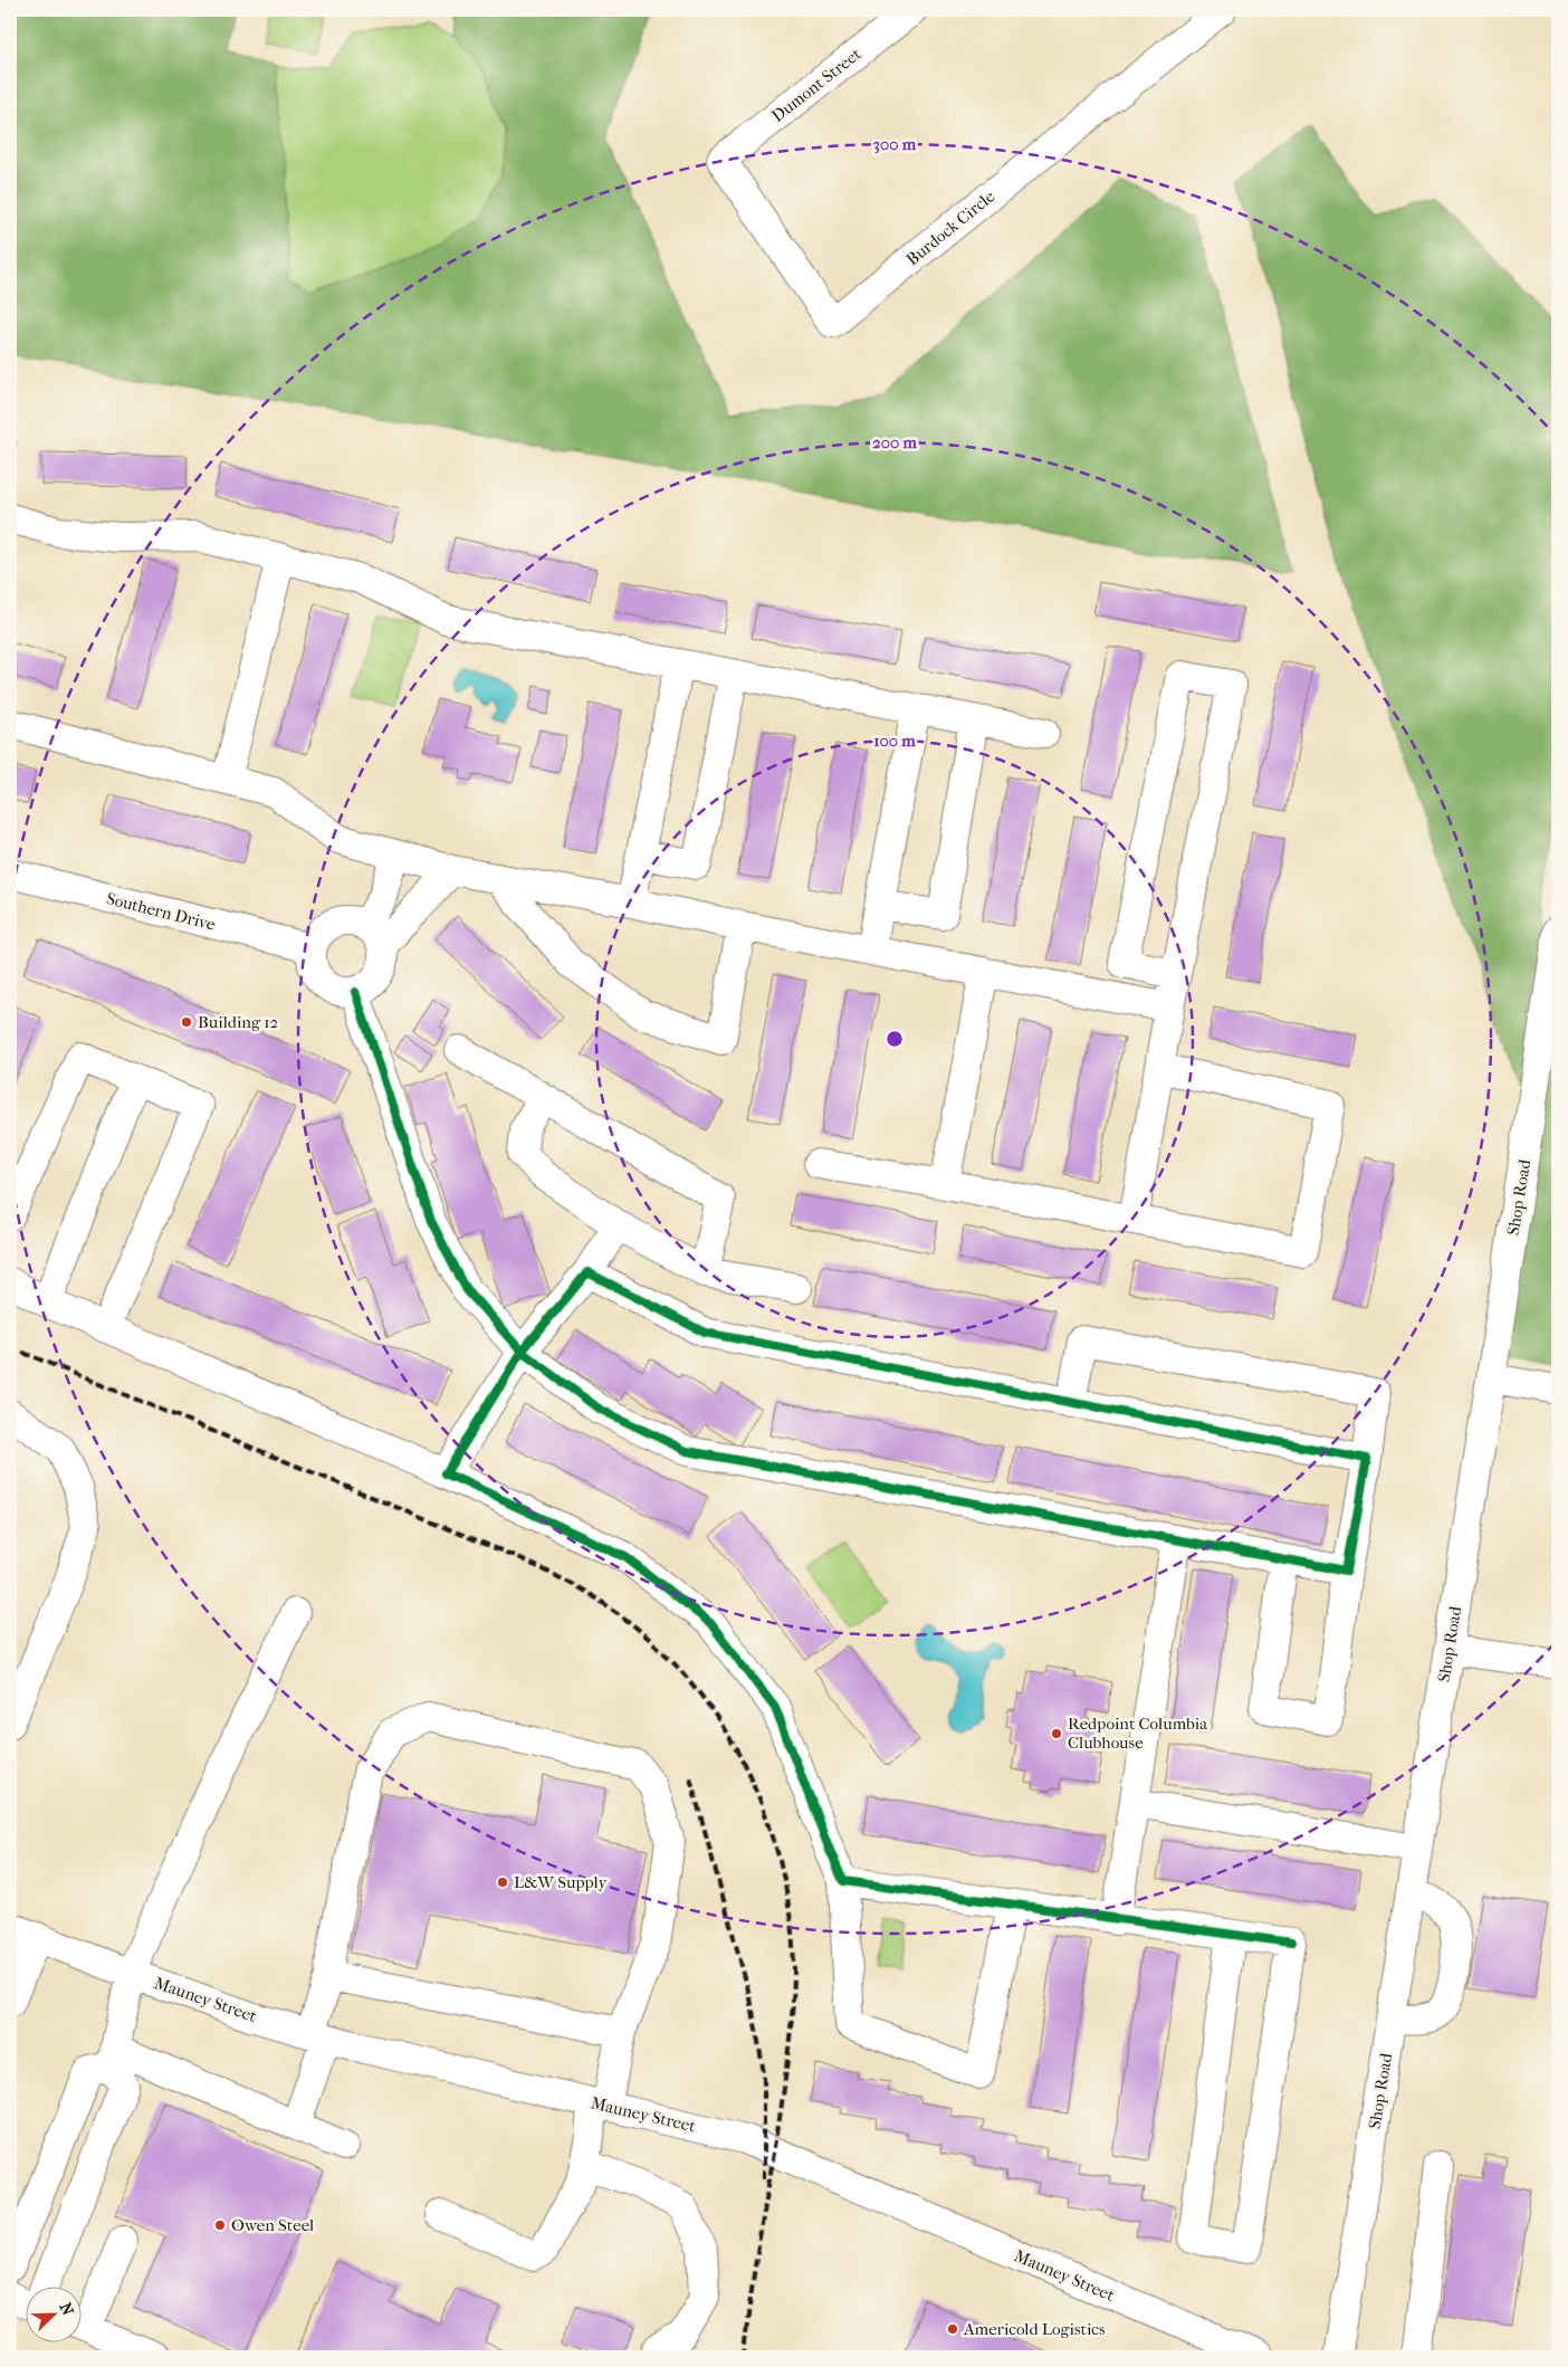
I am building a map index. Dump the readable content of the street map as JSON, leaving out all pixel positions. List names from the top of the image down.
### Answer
{
  "streets": {
    "street": [
      "Dumont Street",
      "Burdock Circle",
      "Southern Drive",
      "Shop Road",
      "Mauney Street"
    ]
  },
  "crossings": [
    ["Dumont Street", "Burdock Circle"]
  ],
  "places": [
    "Building 12",
    "Redpoint Columbia Clubhouse",
    "L&W Supply",
    "Owen Steel",
    "Americold Logistics"
  ],
  "north": "top right",
  "rings": ["300 m", "200 m", "100 m"]
}
